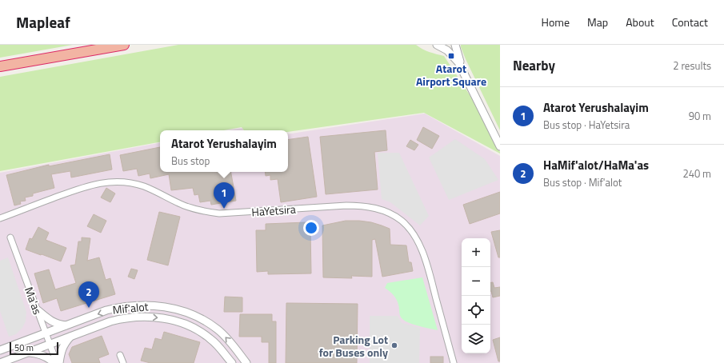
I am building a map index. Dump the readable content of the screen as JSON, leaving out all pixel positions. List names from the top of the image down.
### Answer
{
  "streets": {
    "street": ["HaYetsira", "Ma'as", "Mif'alot"]
  },
  "crossings": [
    ["Ma'as", "Mif'alot"]
  ],
  "places": {
    "transit": ["Atarot Airport Square"],
    "other": ["Parking Lot for Buses only"]
  },
  "scale_bar": "50 m",
  "page": {
    "header": "Mapleaf",
    "nav": [
      "Home",
      "Map",
      "About",
      "Contact"
    ],
    "heading": ["Nearby", "2 results"],
    "list": [
      {
        "mark": "1",
        "name": "Atarot Yerushalayim",
        "note": "Bus stop · HaYetsira",
        "value": "90 m"
      },
      {
        "mark": "2",
        "name": "HaMif'alot/HaMa'as",
        "note": "Bus stop · Mif'alot",
        "value": "240 m"
      }
    ],
    "popup": ["Atarot Yerushalayim", "Bus stop"],
    "pins": ["1", "2"],
    "map_buttons": ["+", "−"],
    "scale": "50 m"
  }
}
